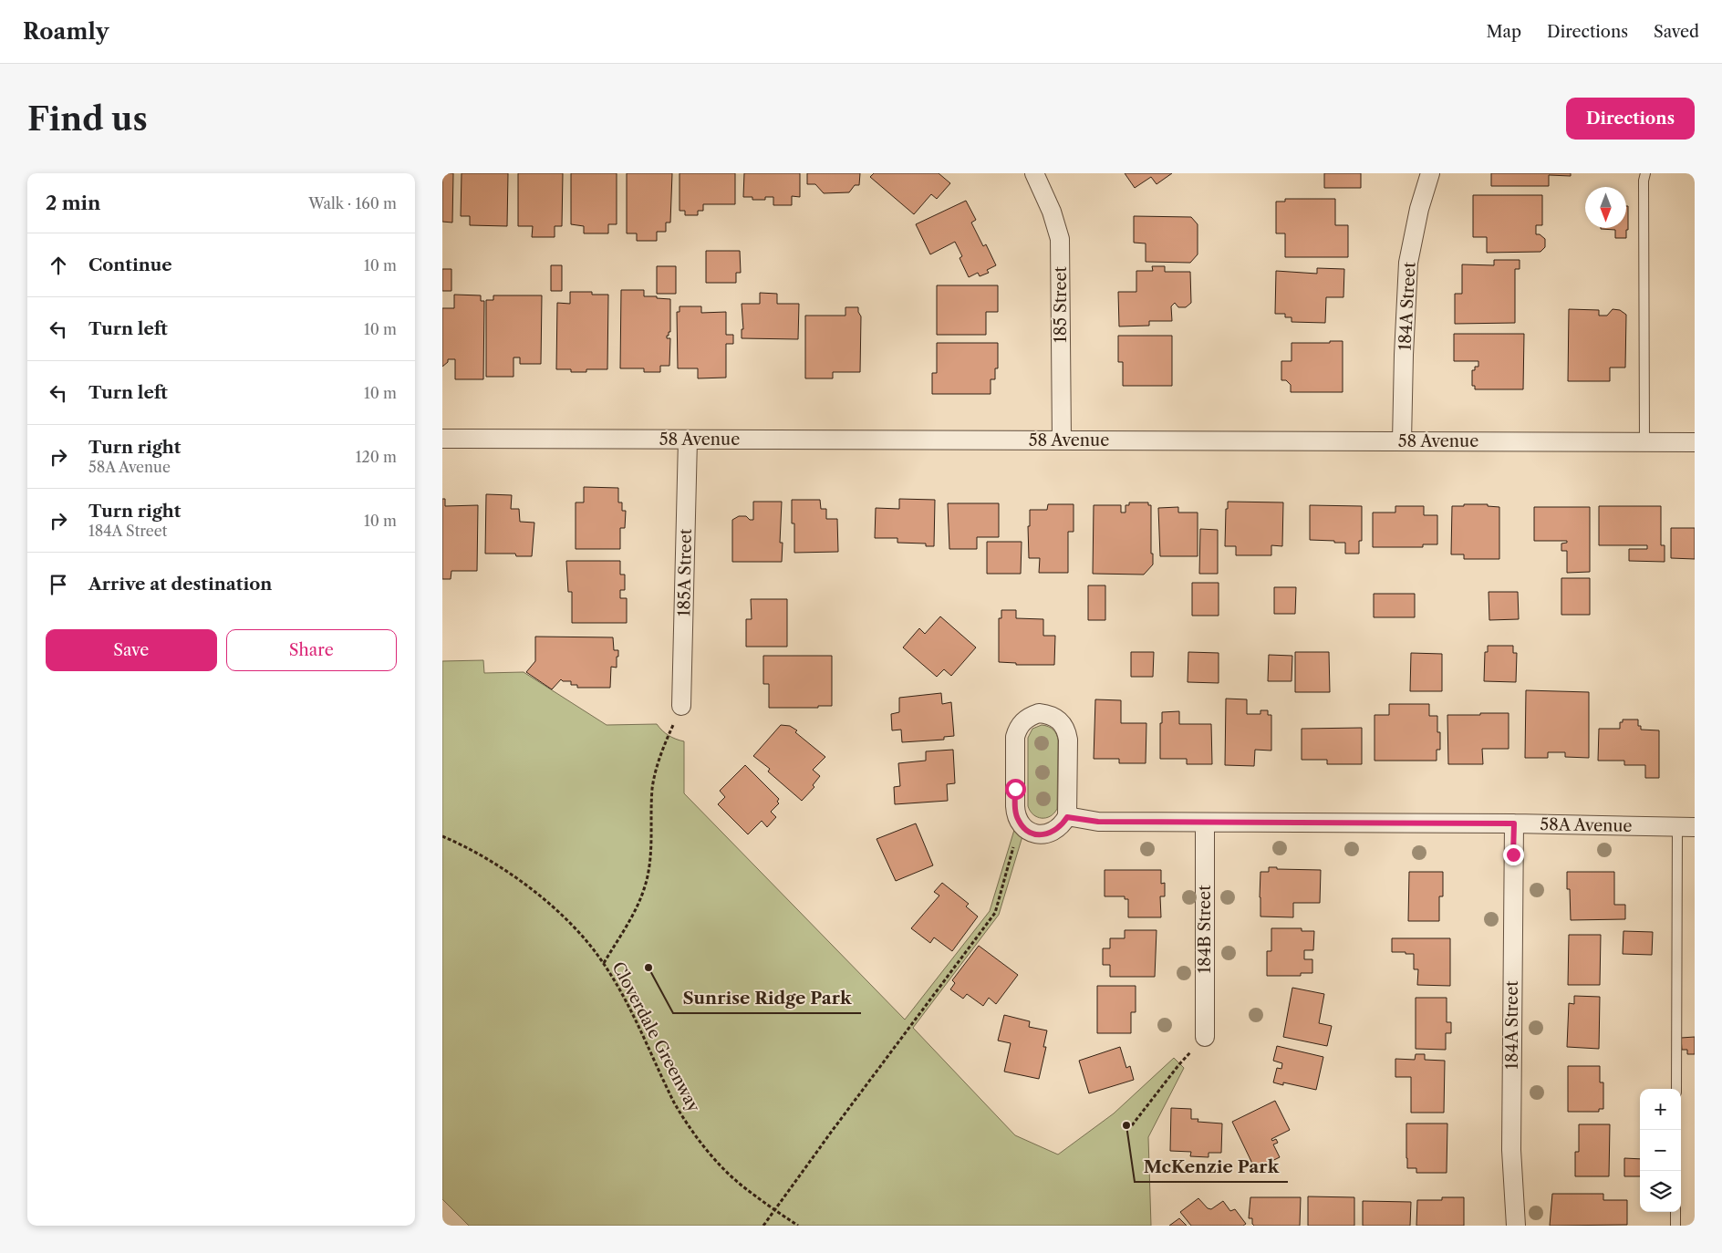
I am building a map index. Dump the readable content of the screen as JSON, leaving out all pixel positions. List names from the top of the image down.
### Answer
{
  "streets": {
    "street": [
      "185 Street",
      "184A Street",
      "58 Avenue",
      "185A Street",
      "58A Avenue",
      "184B Street"
    ],
    "path": ["Cloverdale Greenway"]
  },
  "crossings": [
    ["185 Street", "58 Avenue"],
    ["184A Street", "58 Avenue"],
    ["184A Street", "58A Avenue"],
    ["58 Avenue", "185A Street"],
    ["58A Avenue", "184B Street"]
  ],
  "places": ["Sunrise Ridge Park", "McKenzie Park"],
  "north": "bottom",
  "page": {
    "header": "Roamly",
    "nav": ["Map", "Directions", "Saved"],
    "buttons": [
      "Directions",
      ["Save", "Share"]
    ],
    "title": "Find us",
    "heading": ["2 min", "Walk · 160 m"],
    "list": [
      ["Continue", "10 m"],
      ["Turn left", "10 m"],
      ["Turn left", "10 m"],
      ["Turn right", "58A Avenue", "120 m"],
      ["Turn right", "184A Street", "10 m"],
      "Arrive at destination"
    ],
    "map_buttons": ["+", "−"]
  }
}
